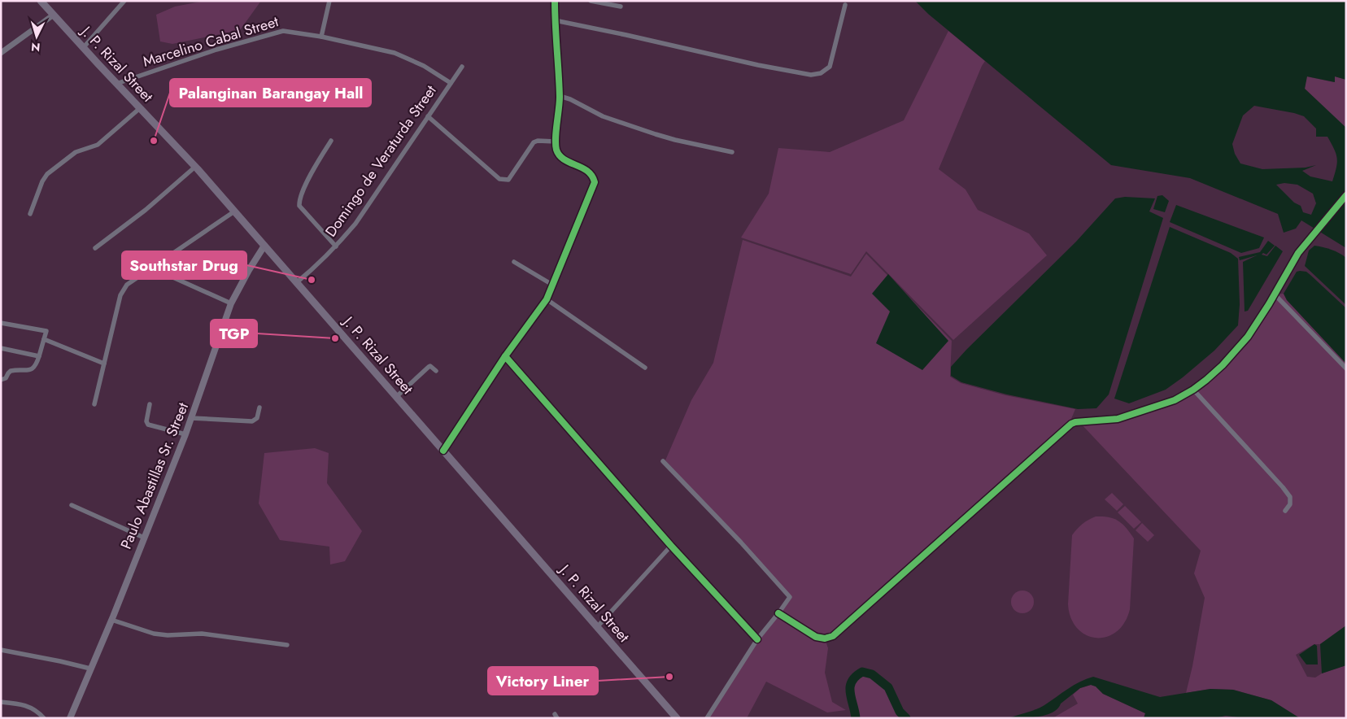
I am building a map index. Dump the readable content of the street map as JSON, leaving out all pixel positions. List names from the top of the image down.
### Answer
{
  "streets": {
    "main road": ["J. P. Rizal Street", "Paulo Abastillas Sr. Street"],
    "street": ["Marcelino Cabal Street", "Domingo de Veraturda Street"]
  },
  "crossings": [
    ["Marcelino Cabal Street", "J. P. Rizal Street"],
    ["Marcelino Cabal Street", "Domingo de Veraturda Street"],
    ["J. P. Rizal Street", "Domingo de Veraturda Street"],
    ["J. P. Rizal Street", "Paulo Abastillas Sr. Street"]
  ],
  "places": [
    "Palanginan Barangay Hall",
    "Southstar Drug",
    "TGP",
    "Victory Liner"
  ],
  "north": "bottom"
}
